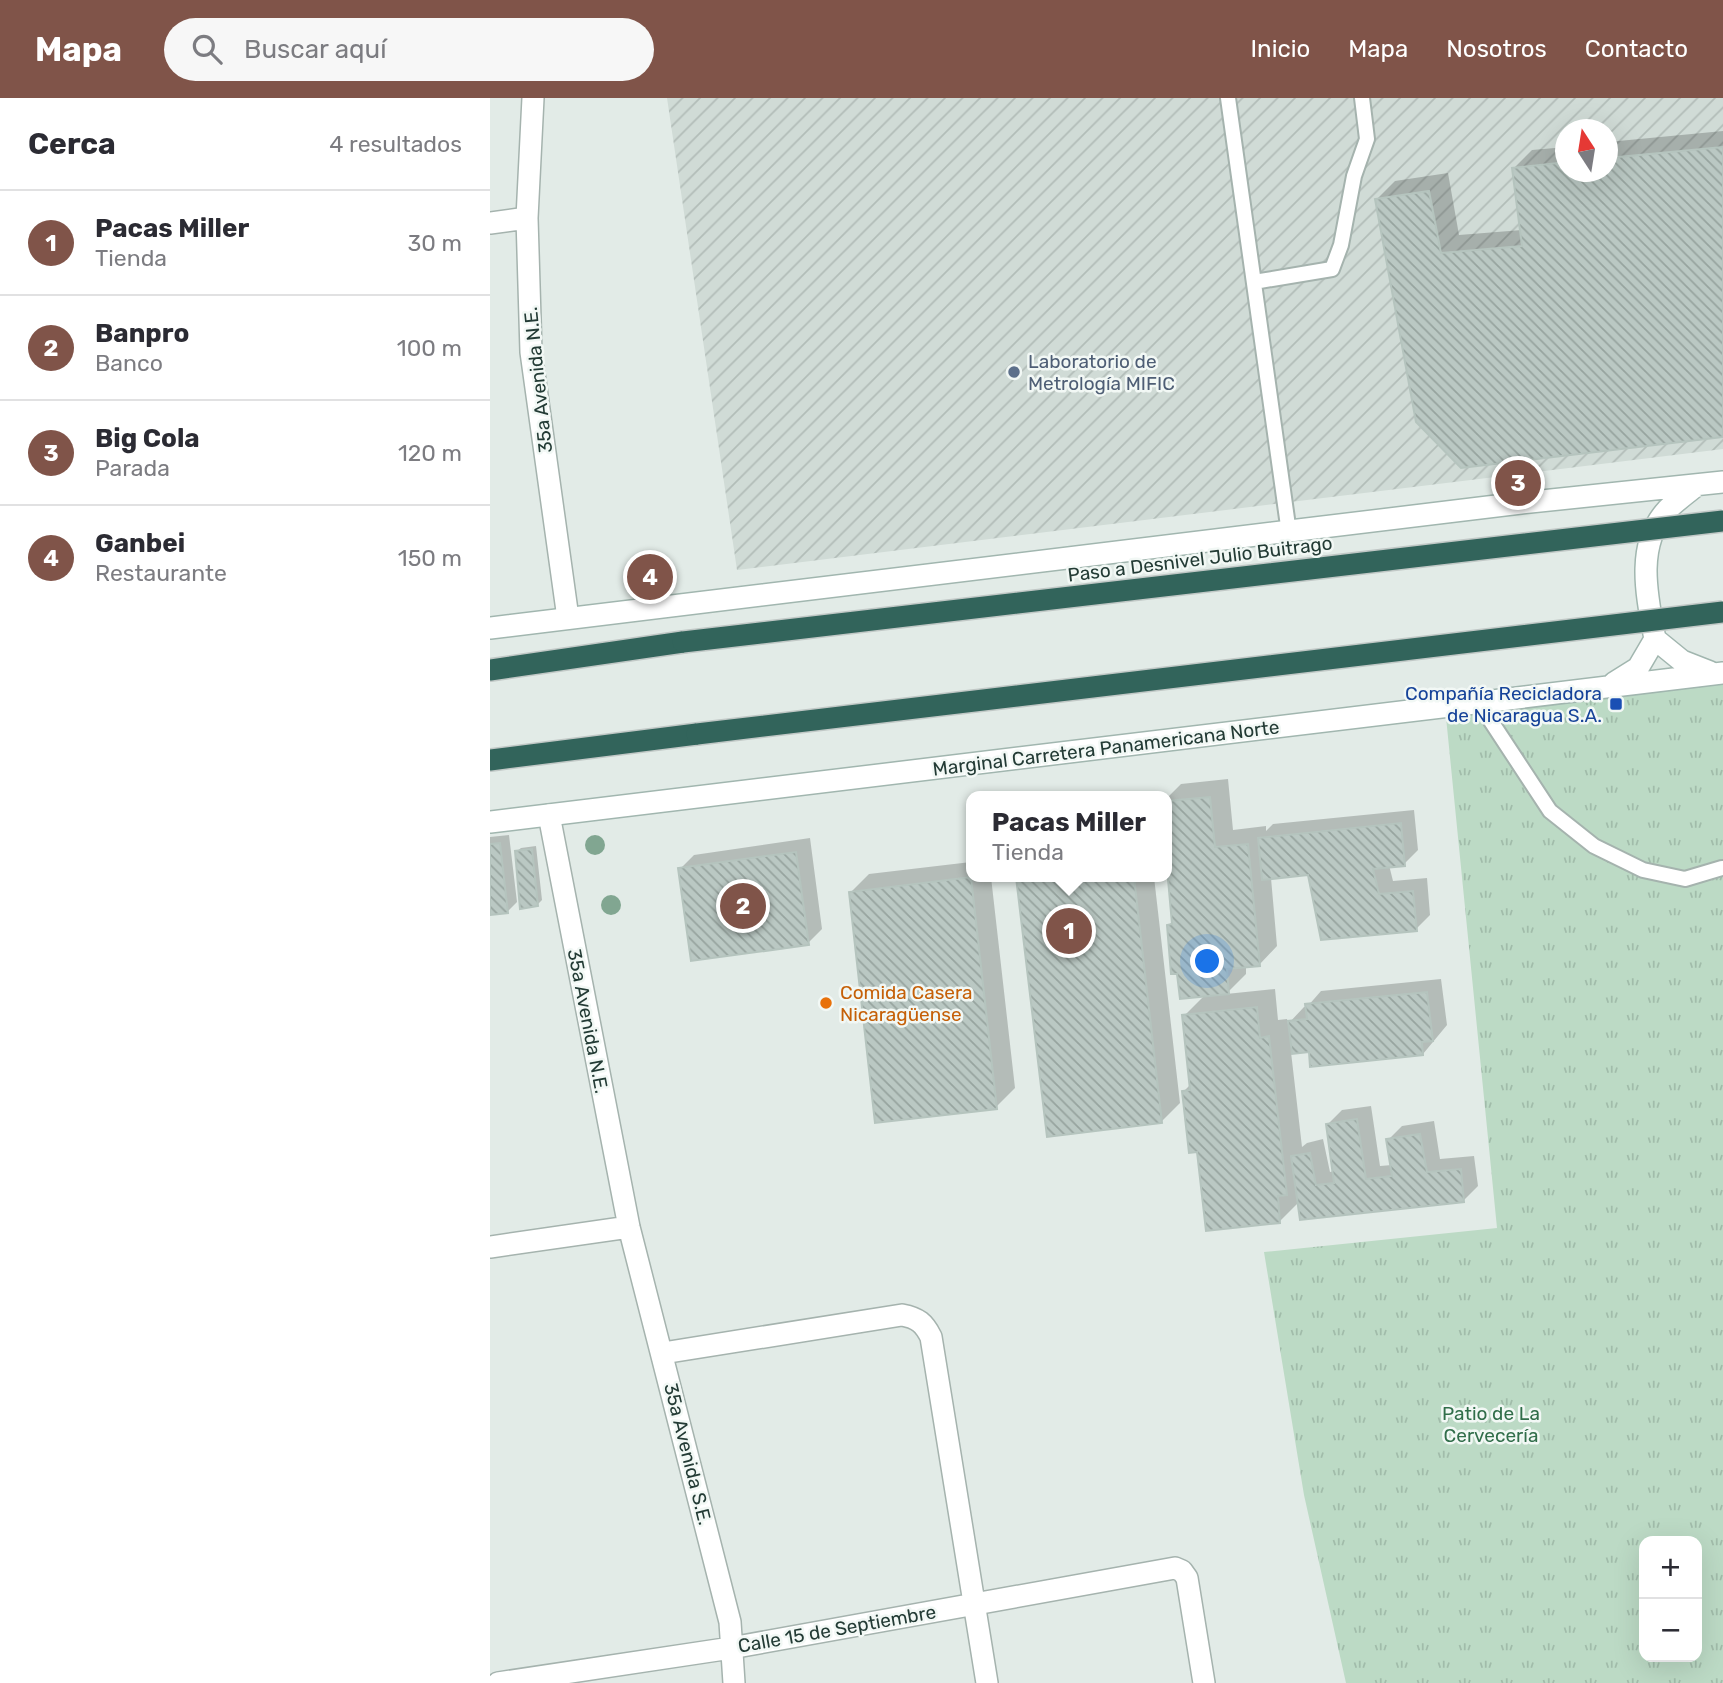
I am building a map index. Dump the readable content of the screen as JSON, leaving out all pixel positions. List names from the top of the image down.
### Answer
{
  "streets": {
    "highway": ["Paso a Desnivel Julio Buitrago"],
    "street": [
      "35a Avenida N.E.",
      "Marginal Carretera Panamericana Norte",
      "35a Avenida S.E.",
      "Calle 15 de Septiembre"
    ]
  },
  "crossings": [
    ["35a Avenida N.E.", "Marginal Carretera Panamericana Norte"],
    ["35a Avenida N.E.", "35a Avenida S.E."],
    ["35a Avenida S.E.", "Calle 15 de Septiembre"]
  ],
  "parks": ["Patio de La Cervecería"],
  "places": {
    "other": ["Laboratorio de Metrología MIFIC", "Comida Casera Nicaragüense"],
    "transit": ["Compañía Recicladora de Nicaragua S.A."]
  },
  "north": "top",
  "page": {
    "header": "Mapa",
    "search": "Buscar aquí",
    "nav": [
      "Inicio",
      "Mapa",
      "Nosotros",
      "Contacto"
    ],
    "heading": ["Cerca", "4 resultados"],
    "list": [
      {
        "mark": "1",
        "name": "Pacas Miller",
        "note": "Tienda",
        "value": "30 m"
      },
      {
        "mark": "2",
        "name": "Banpro",
        "note": "Banco",
        "value": "100 m"
      },
      {
        "mark": "3",
        "name": "Big Cola",
        "note": "Parada",
        "value": "120 m"
      },
      {
        "mark": "4",
        "name": "Ganbei",
        "note": "Restaurante",
        "value": "150 m"
      }
    ],
    "pins": [
      "3",
      "4",
      "2",
      "1"
    ],
    "popup": ["Pacas Miller", "Tienda"],
    "map_buttons": ["+", "−"]
  }
}
